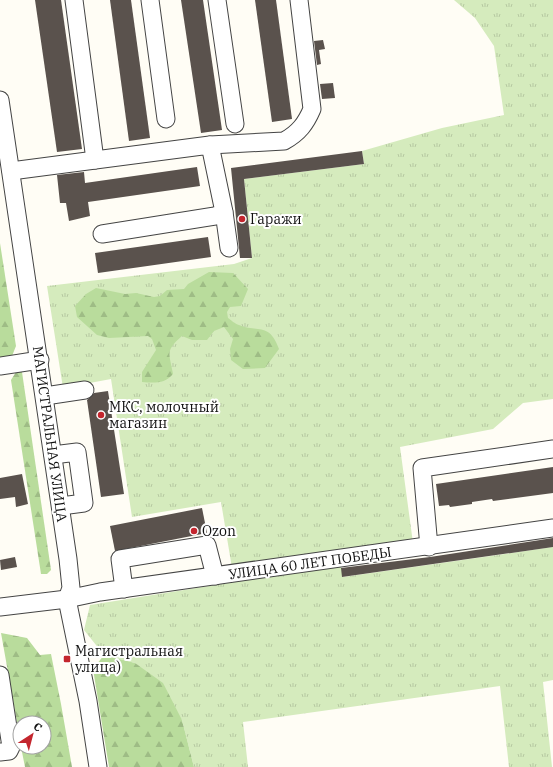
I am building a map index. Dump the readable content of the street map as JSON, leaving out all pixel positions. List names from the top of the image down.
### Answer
{
  "streets": {
    "street": ["МАГИСТРАЛЬНАЯ УЛИЦА", "УЛИЦА 60 ЛЕТ ПОБЕДЫ"]
  },
  "crossings": [
    ["МАГИСТРАЛЬНАЯ УЛИЦА", "УЛИЦА 60 ЛЕТ ПОБЕДЫ"]
  ],
  "places": {
    "other": ["Гаражи", "МКС, молочный магазин", "Ozon"],
    "transit": ["Магистральная улица)"]
  },
  "north": "top right"
}
